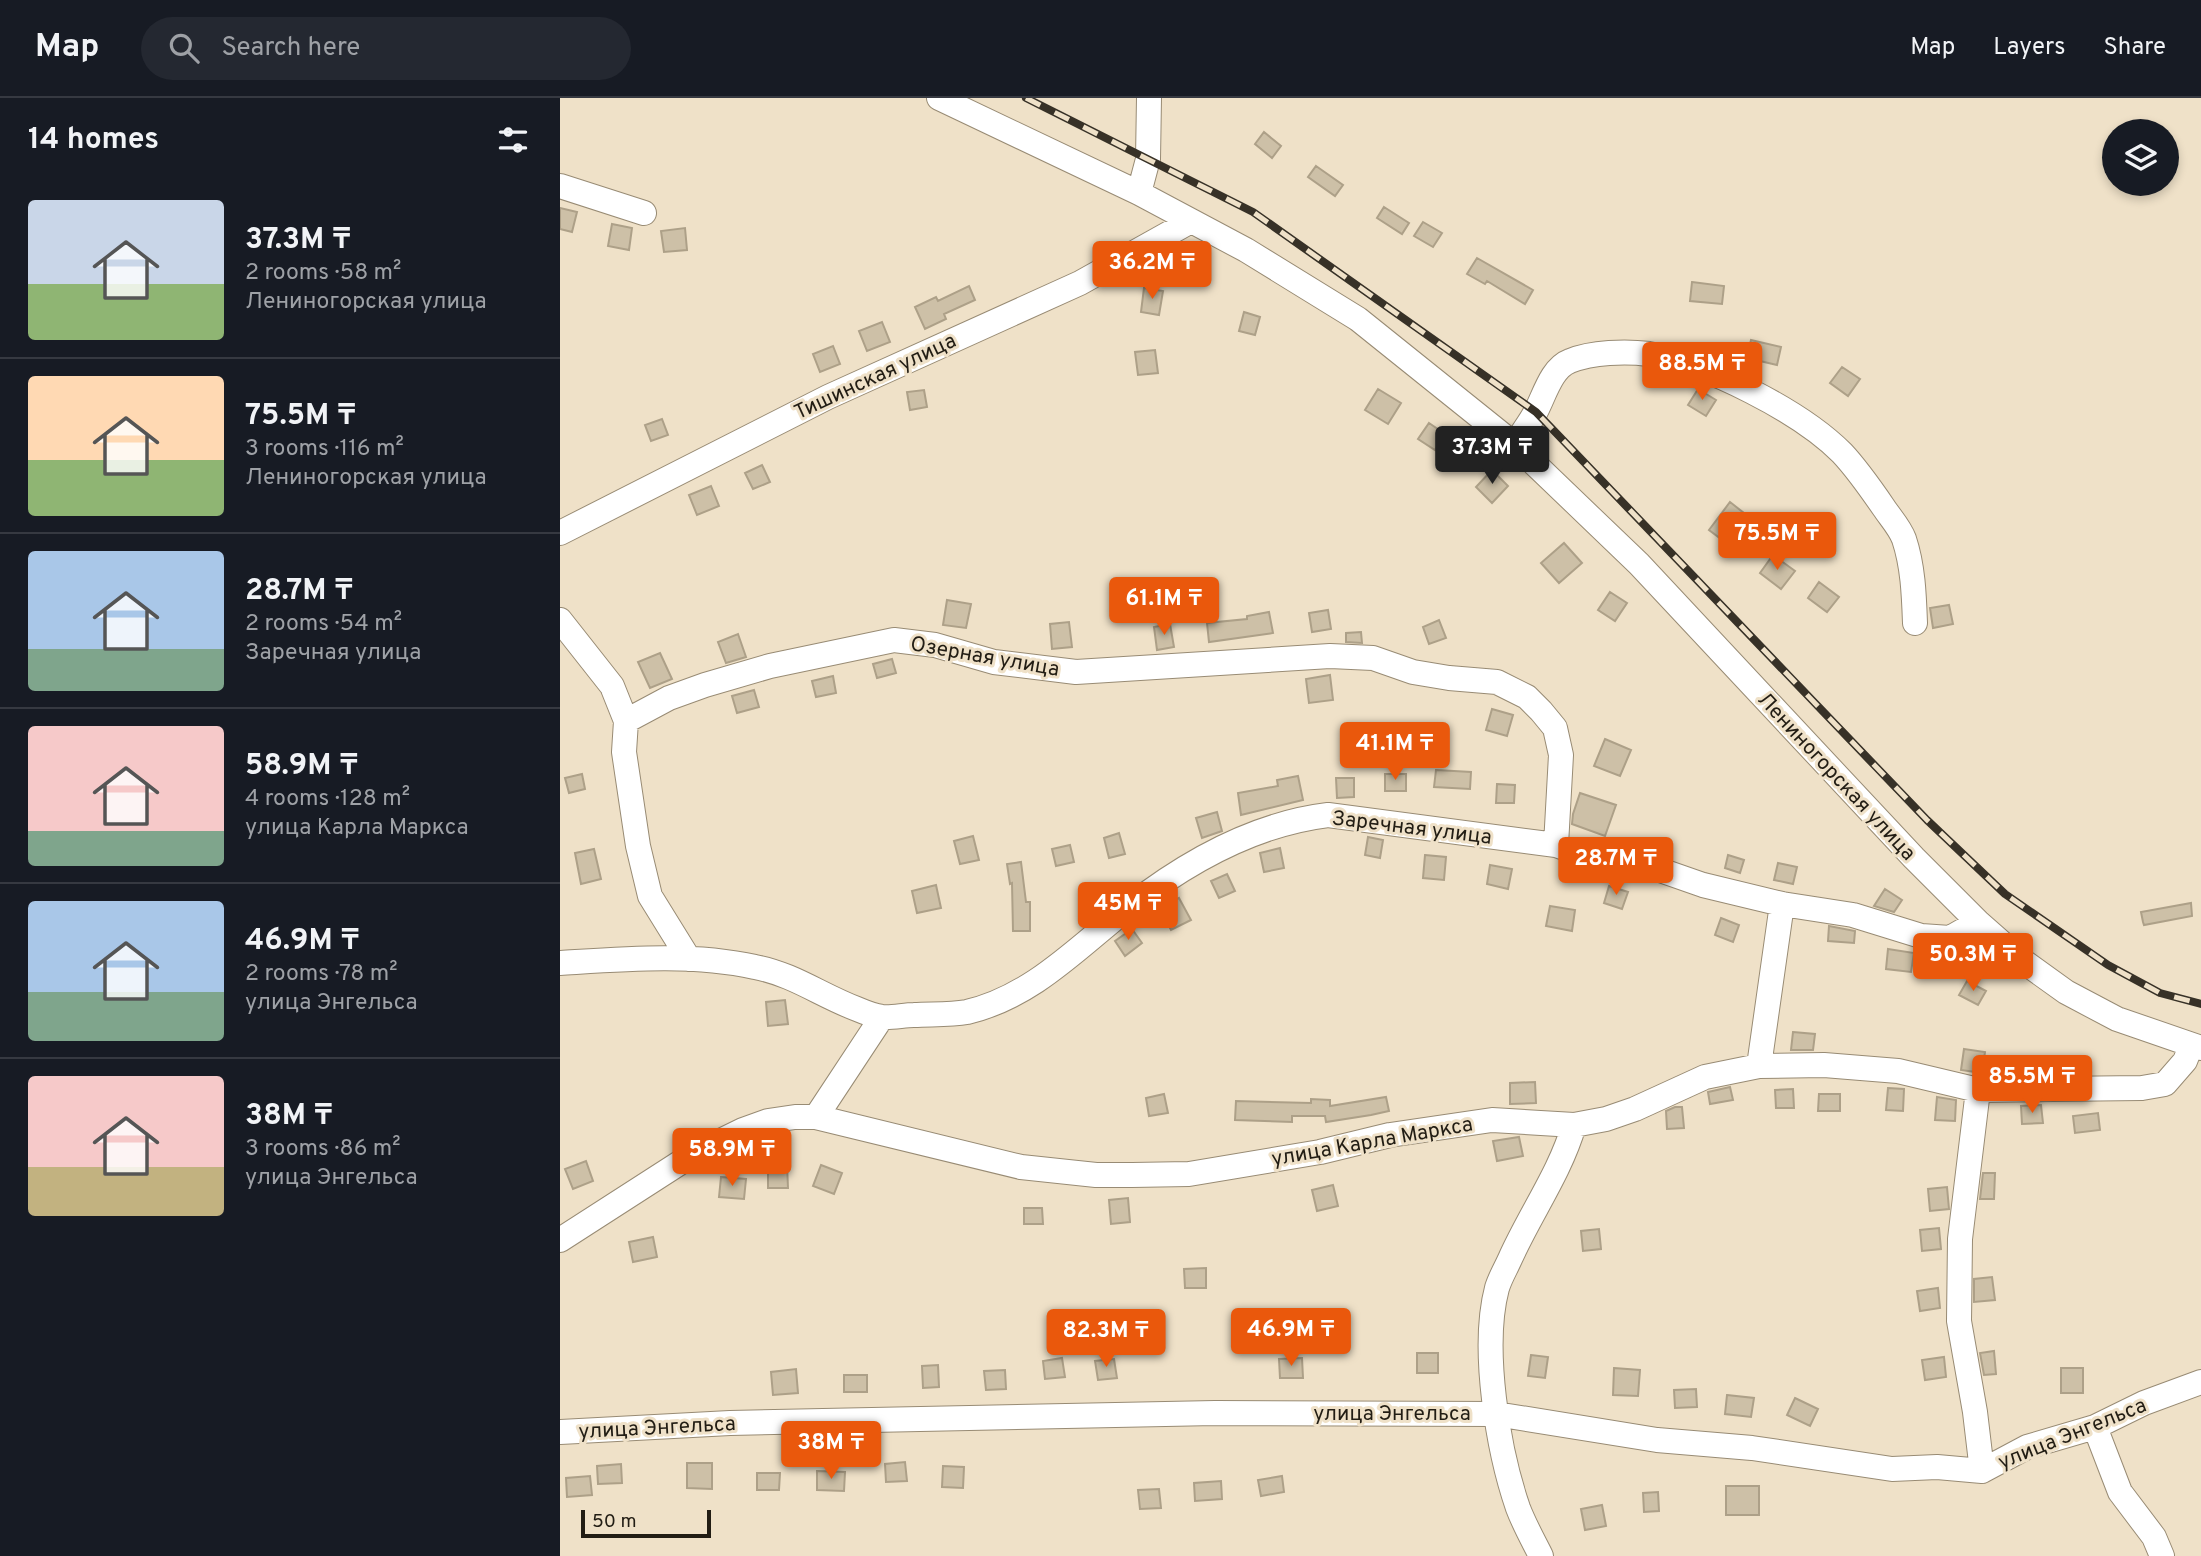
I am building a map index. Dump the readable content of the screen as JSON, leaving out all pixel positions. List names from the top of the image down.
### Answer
{
  "streets": {
    "street": [
      "Тишинская улица",
      "Озерная улица",
      "Лениногорская улица",
      "Заречная улица",
      "улица Карла Маркса",
      "улица Энгельса"
    ]
  },
  "crossings": [
    ["Тишинская улица", "Лениногорская улица"],
    ["Озерная улица", "Заречная улица"],
    ["Лениногорская улица", "Заречная улица"],
    ["Лениногорская улица", "улица Карла Маркса"]
  ],
  "scale_bar": "50 m",
  "page": {
    "header": "Map",
    "search": "Search here",
    "nav": ["Map", "Layers", "Share"],
    "heading": "14 homes",
    "list": [
      {
        "name": "37.3M ₸",
        "note": "2 rooms · 58 m² · Лениногорская улица"
      },
      {
        "name": "75.5M ₸",
        "note": "3 rooms · 116 m² · Лениногорская улица"
      },
      {
        "name": "28.7M ₸",
        "note": "2 rooms · 54 m² · Заречная улица"
      },
      {
        "name": "58.9M ₸",
        "note": "4 rooms · 128 m² · улица Карла Маркса"
      },
      {
        "name": "46.9M ₸",
        "note": "2 rooms · 78 m² · улица Энгельса"
      },
      {
        "name": "38M ₸",
        "note": "3 rooms · 86 m² · улица Энгельса"
      }
    ],
    "price": [
      "36.2M ₸",
      "88.5M ₸",
      "37.3M ₸",
      "75.5M ₸",
      "61.1M ₸",
      "41.1M ₸",
      "28.7M ₸",
      "45M ₸",
      "50.3M ₸",
      "85.5M ₸",
      "58.9M ₸",
      "46.9M ₸",
      "82.3M ₸",
      "38M ₸"
    ],
    "scale": "50 m"
  }
}
